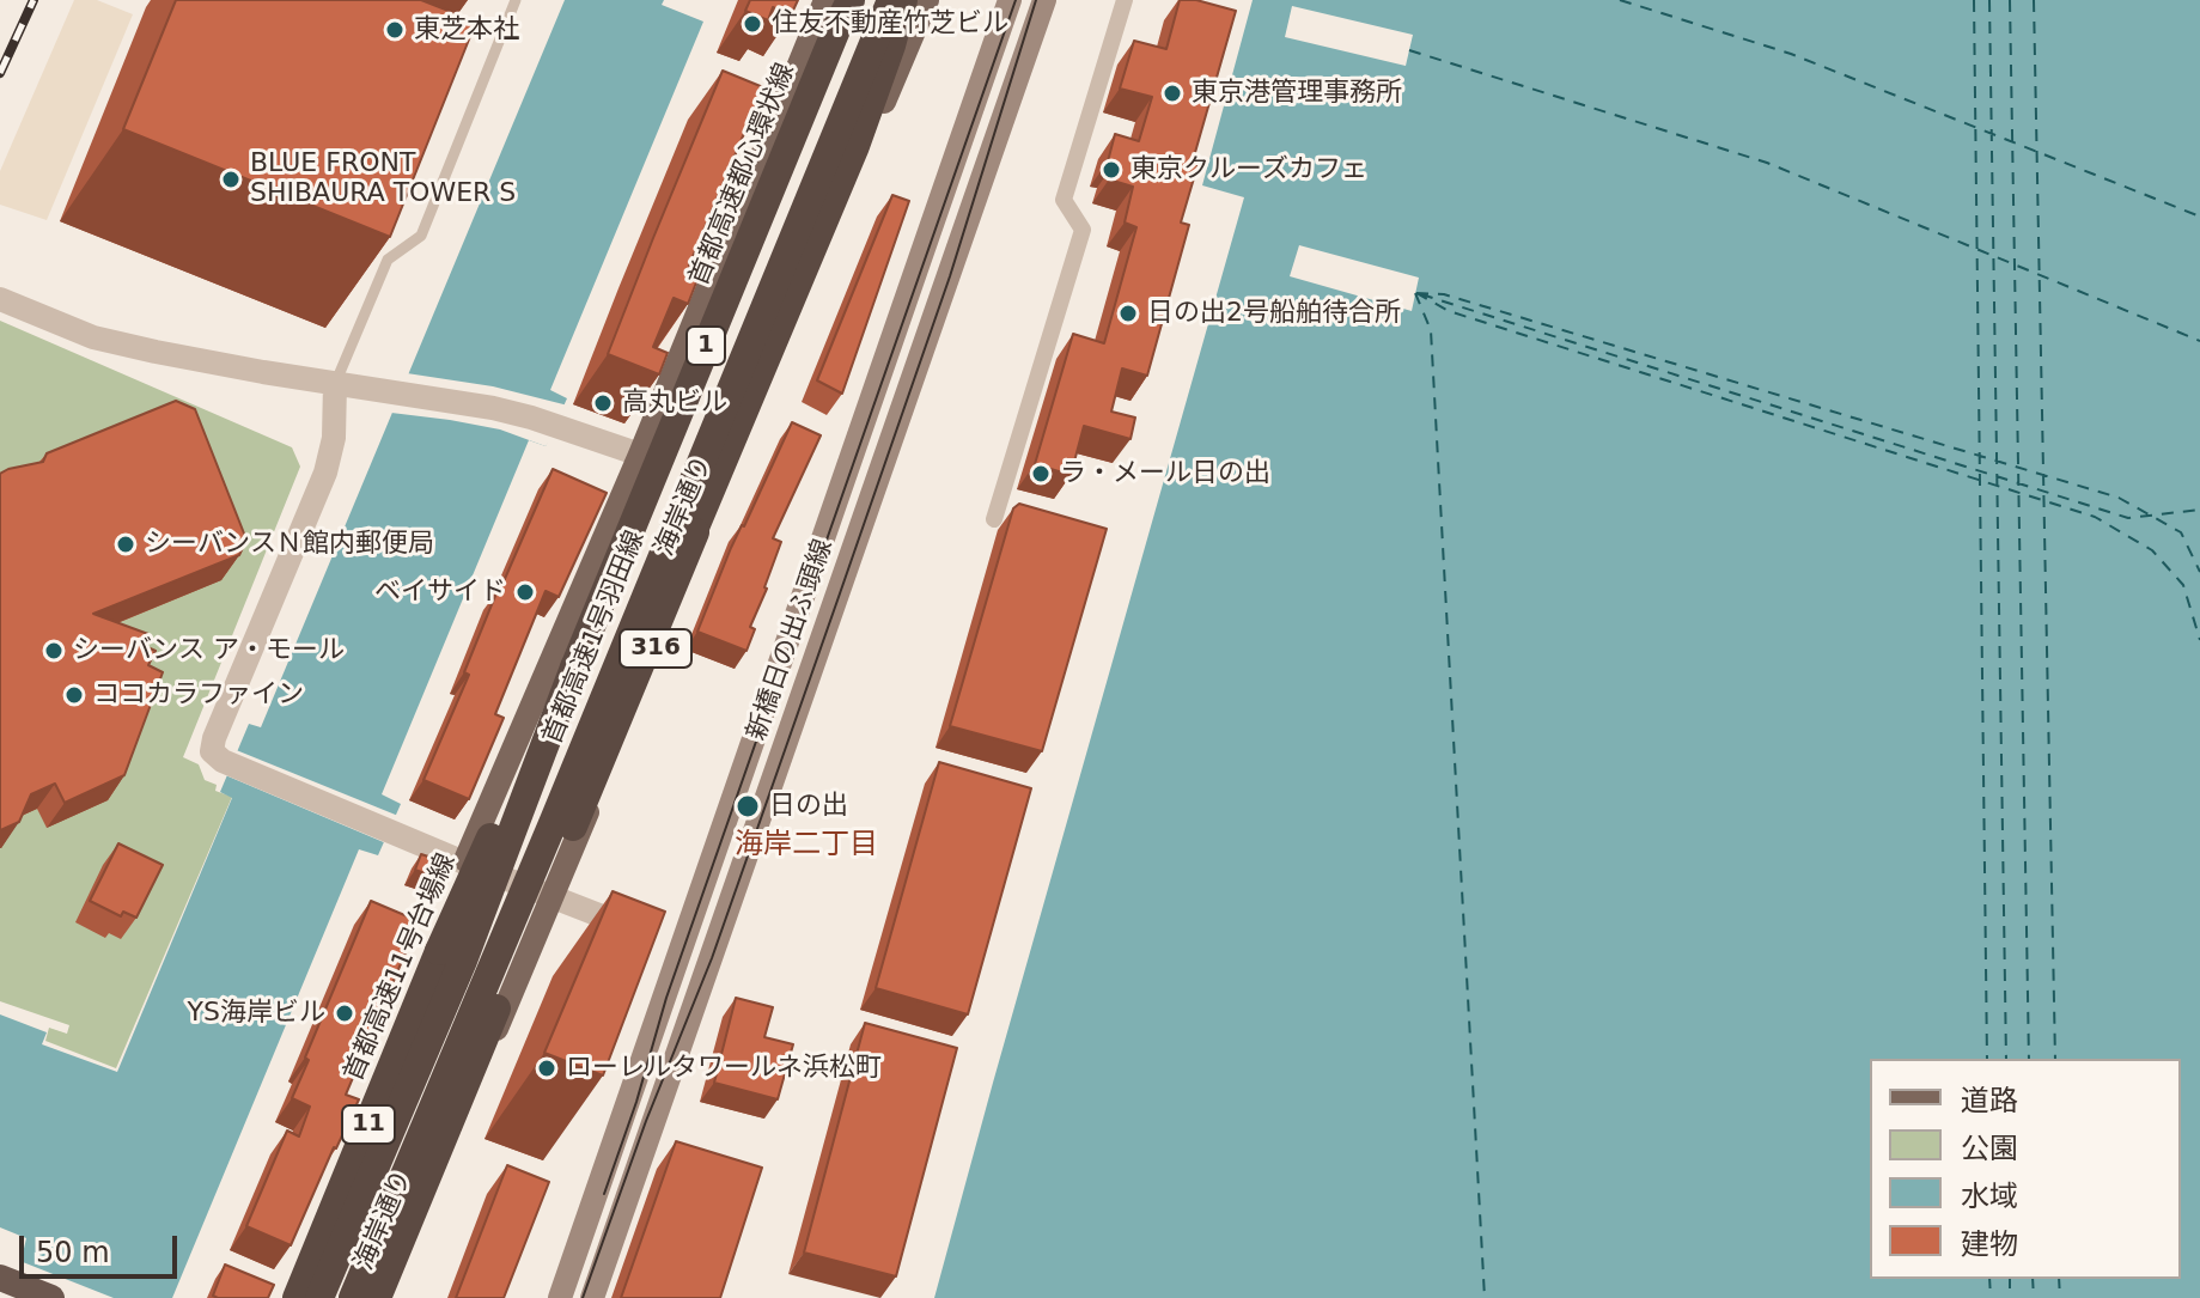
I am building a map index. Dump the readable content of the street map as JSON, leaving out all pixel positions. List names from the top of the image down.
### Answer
{
  "streets": {
    "highway": [
      "首都高速都心環状線",
      "1",
      "首都高速1号羽田線",
      "首都高速11号台場線",
      "11"
    ],
    "main road": ["海岸通り", "新橋日の出ふ頭線", "316"]
  },
  "crossings": [
    ["首都高速都心環状線", "首都高速1号羽田線"],
    ["首都高速都心環状線", "首都高速11号台場線"],
    ["海岸通り", "11"],
    ["首都高速1号羽田線", "首都高速11号台場線"],
    ["首都高速1号羽田線", "11"]
  ],
  "districts": ["海岸二丁目"],
  "places": [
    "住友不動産竹芝ビル",
    "東芝本社",
    "東京港管理事務所",
    "東京クルーズカフェ",
    "BLUE FRONT SHIBAURA TOWER S",
    "日の出2号船舶待合所",
    "高丸ビル",
    "ラ・メール日の出",
    "シーバンスＮ館内郵便局",
    "ベイサイド",
    "シーバンス ア・モール",
    "ココカラファイン",
    "日の出",
    "YS海岸ビル",
    "ローレルタワールネ浜松町"
  ],
  "legend": [
    "道路",
    "公園",
    "水域",
    "建物"
  ],
  "scale_bar": "50 m"
}
